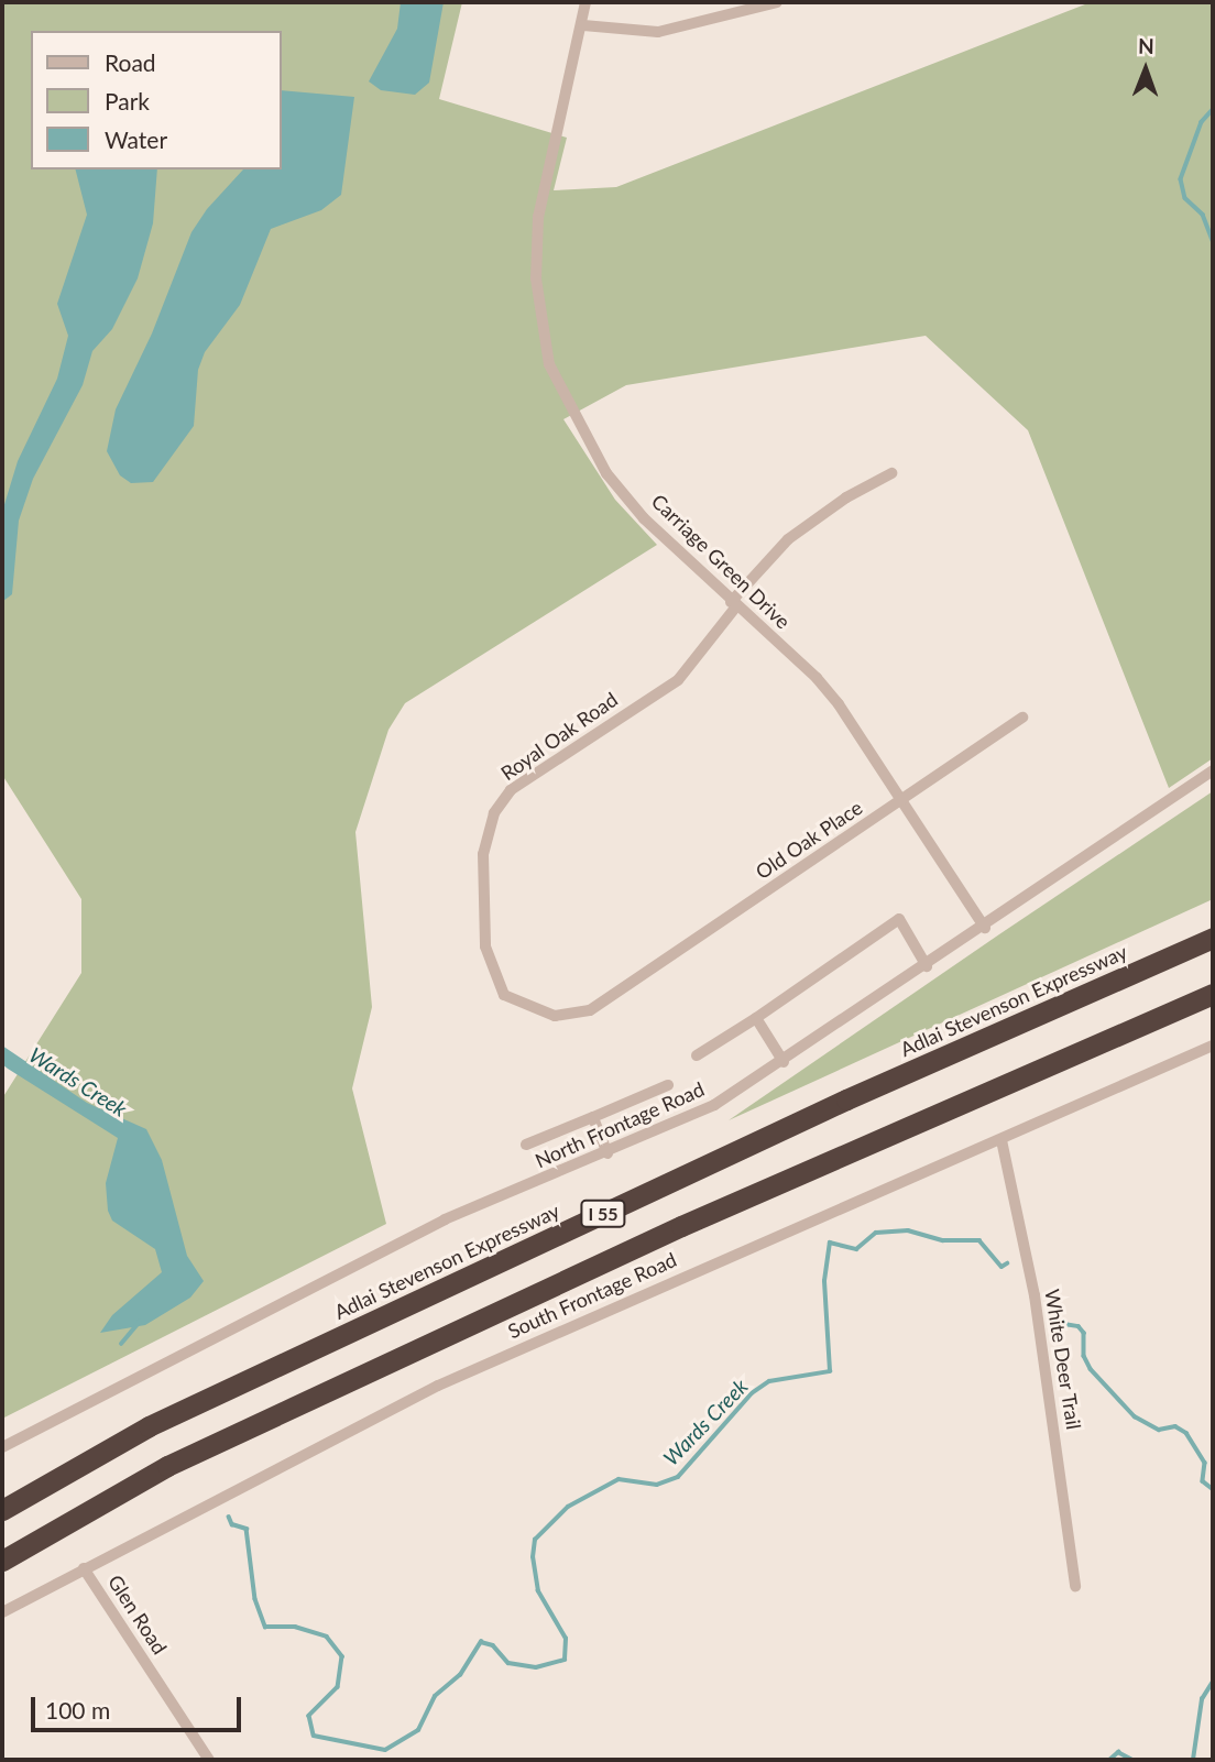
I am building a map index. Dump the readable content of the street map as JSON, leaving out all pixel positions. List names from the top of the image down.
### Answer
{
  "streets": {
    "highway": ["Adlai Stevenson Expressway", "I 55"],
    "street": [
      "Carriage Green Drive",
      "Royal Oak Road",
      "Old Oak Place",
      "North Frontage Road",
      "South Frontage Road",
      "White Deer Trail",
      "Glen Road"
    ]
  },
  "crossings": [
    ["Carriage Green Drive", "Royal Oak Road"],
    ["Carriage Green Drive", "Old Oak Place"],
    ["Carriage Green Drive", "North Frontage Road"],
    ["Royal Oak Road", "Old Oak Place"],
    ["South Frontage Road", "White Deer Trail"],
    ["South Frontage Road", "Glen Road"]
  ],
  "water": ["Wards Creek"],
  "legend": ["Road", "Park", "Water"],
  "scale_bar": "100 m",
  "north": "top"
}
